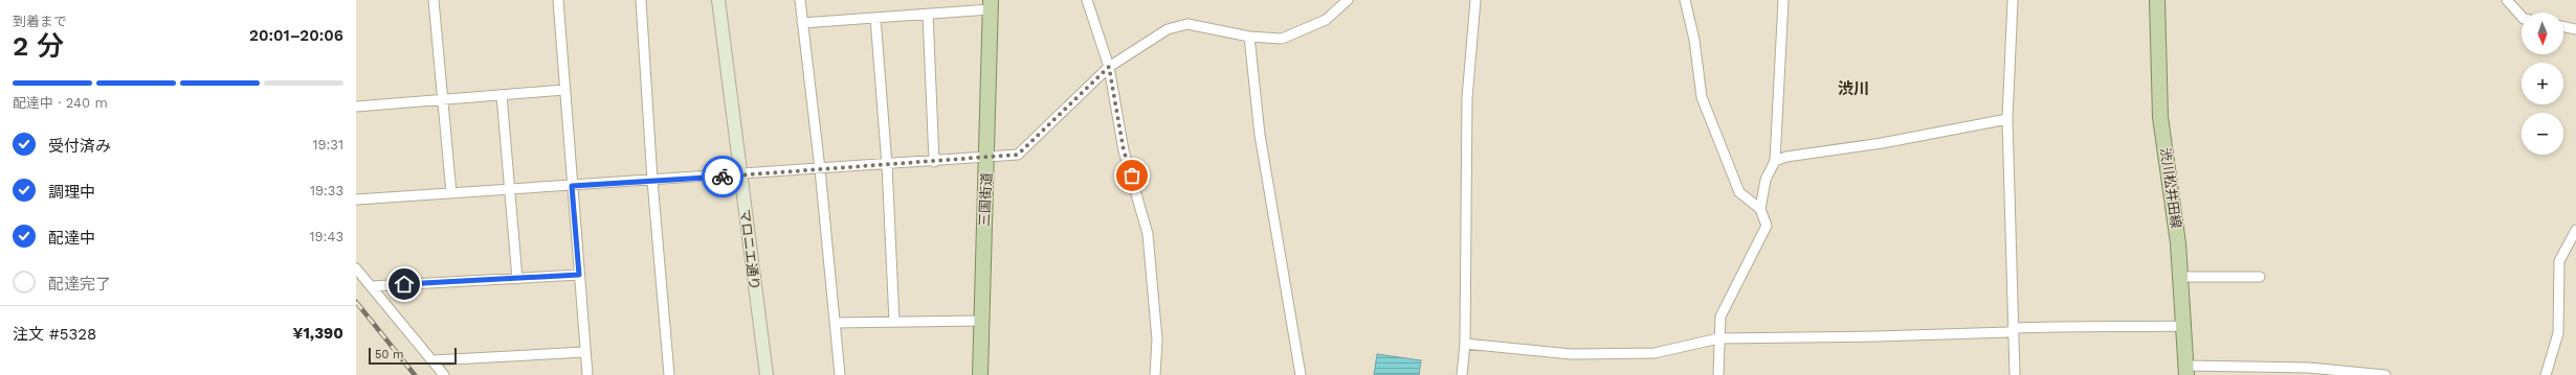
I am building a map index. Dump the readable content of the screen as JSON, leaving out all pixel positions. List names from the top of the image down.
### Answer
{
  "streets": {
    "main road": ["渋川松井田線", "三国街道"],
    "street": ["マロニエ通り"]
  },
  "districts": ["渋川"],
  "scale_bar": "50 m",
  "north": "bottom",
  "page": {
    "heading": ["2 分", "到着まで", "20:01–20:06"],
    "panel": ["注文 #5328", "¥1,390"],
    "map_buttons": ["+", "−"],
    "bar": "配達中 · 240 m",
    "list": [
      ["受付済み", "19:31"],
      ["調理中", "19:33"],
      ["配達中", "19:43"],
      "配達完了"
    ],
    "scale": "50 m"
  }
}
